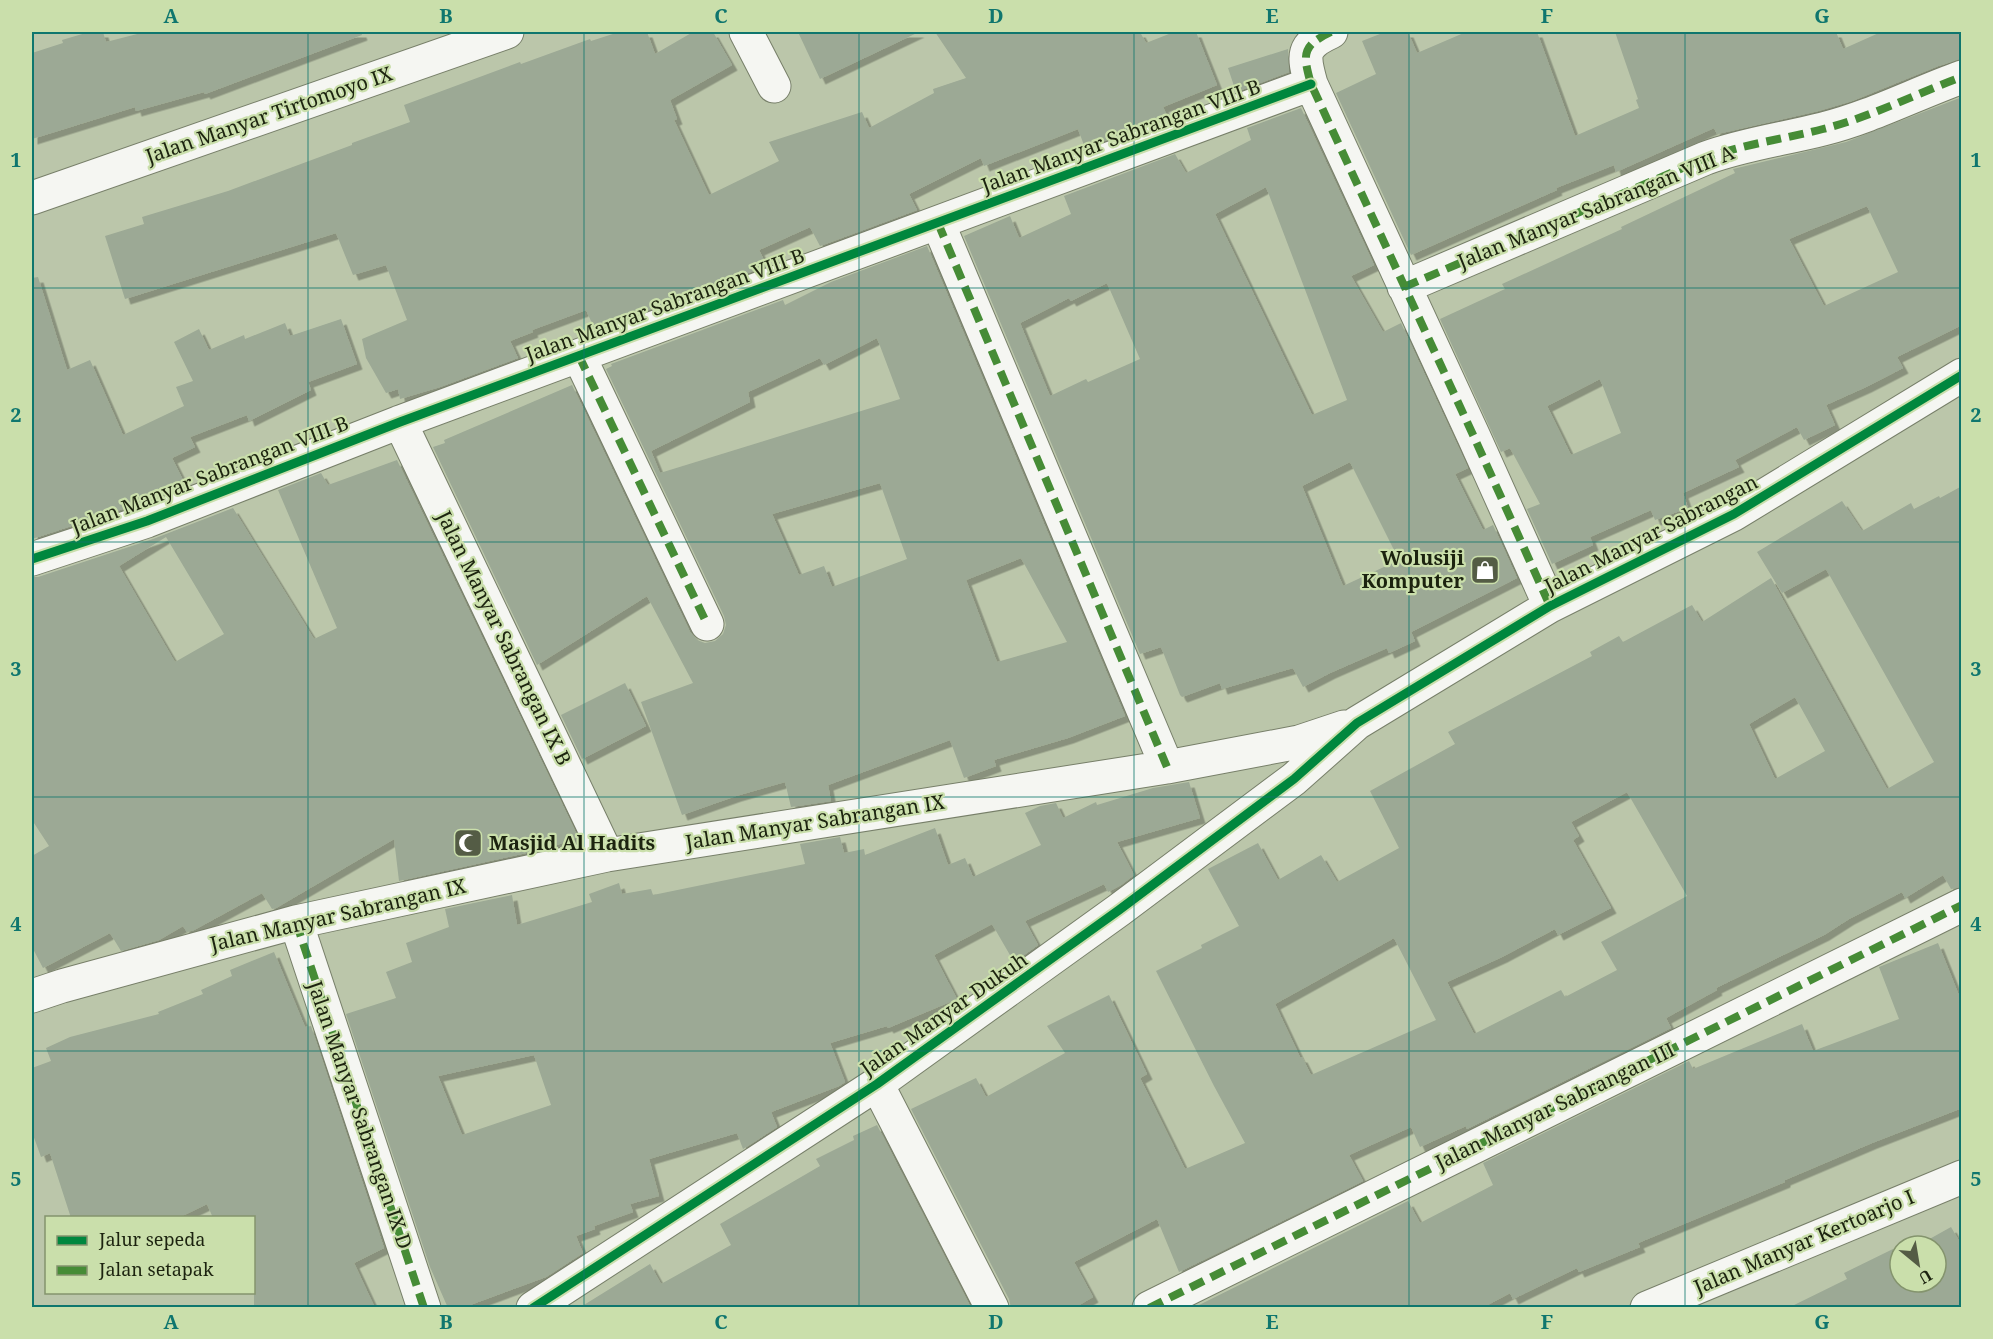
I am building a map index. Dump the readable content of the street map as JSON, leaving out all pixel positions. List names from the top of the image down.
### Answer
{
  "streets": {
    "street": [
      "Jalan Manyar Tirtomoyo IX",
      "Jalan Manyar Sabrangan VIII B",
      "Jalan Manyar Sabrangan VIII A",
      "Jalan Manyar Sabrangan",
      "Jalan Manyar Sabrangan IX B",
      "Jalan Manyar Sabrangan IX",
      "Jalan Manyar Dukuh",
      "Jalan Manyar Sabrangan III",
      "Jalan Manyar Sabrangan IX D",
      "Jalan Manyar Kertoarjo I"
    ]
  },
  "crossings": [
    ["Jalan Manyar Sabrangan VIII B", "Jalan Manyar Sabrangan IX B"],
    ["Jalan Manyar Sabrangan", "Jalan Manyar Sabrangan IX"],
    ["Jalan Manyar Sabrangan", "Jalan Manyar Dukuh"],
    ["Jalan Manyar Sabrangan IX B", "Jalan Manyar Sabrangan IX"],
    ["Jalan Manyar Sabrangan IX", "Jalan Manyar Dukuh"],
    ["Jalan Manyar Sabrangan IX", "Jalan Manyar Sabrangan IX D"]
  ],
  "places": {
    "shop": ["Wolusiji Komputer"],
    "mosque": ["Masjid Al Hadits"]
  },
  "legend": ["Jalur sepeda", "Jalan setapak"],
  "north": "bottom right",
  "grid": {
    "columns": [
      "A",
      "B",
      "C",
      "D",
      "E",
      "F",
      "G"
    ],
    "rows": [
      "1",
      "2",
      "3",
      "4",
      "5"
    ]
  }
}
